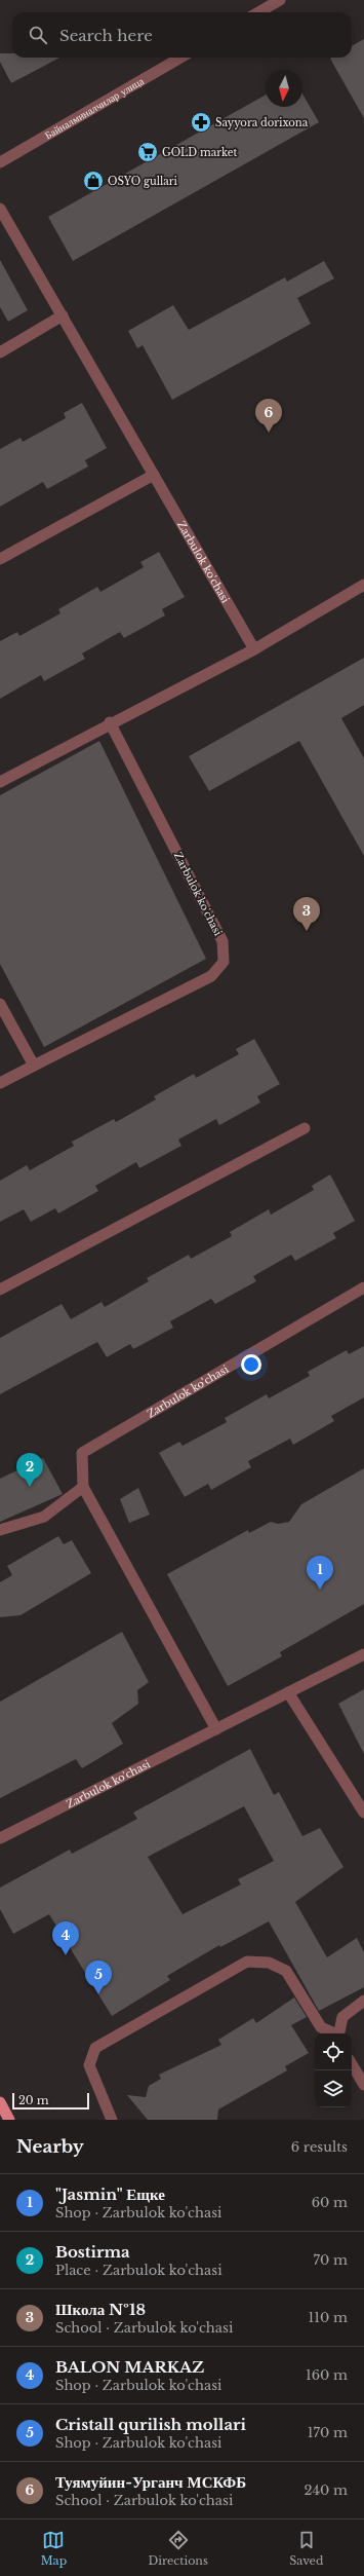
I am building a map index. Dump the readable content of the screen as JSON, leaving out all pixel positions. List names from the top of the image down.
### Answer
{
  "streets": {
    "street": ["Байналминалчилар улица", "Zarbulok ko'chasi"]
  },
  "places": {
    "pharmacy": ["Sayyora dorixona"],
    "supermarket": ["GOLD market"],
    "shop": ["OSYO gullari"]
  },
  "scale_bar": "20 m",
  "north": "bottom",
  "page": {
    "search": "Search here",
    "pins": [
      "6",
      "3",
      "2",
      "1",
      "4",
      "5"
    ],
    "scale": "20 m",
    "heading": ["Nearby", "6 results"],
    "list": [
      {
        "mark": "1",
        "name": "\"Jasmin\" Ещке",
        "note": "Shop · Zarbulok ko'chasi",
        "value": "60 m"
      },
      {
        "mark": "2",
        "name": "Bostirma",
        "note": "Place · Zarbulok ko'chasi",
        "value": "70 m"
      },
      {
        "mark": "3",
        "name": "Школа №18",
        "note": "School · Zarbulok ko'chasi",
        "value": "110 m"
      },
      {
        "mark": "4",
        "name": "BALON MARKAZ",
        "note": "Shop · Zarbulok ko'chasi",
        "value": "160 m"
      },
      {
        "mark": "5",
        "name": "Cristall qurilish mollari",
        "note": "Shop · Zarbulok ko'chasi",
        "value": "170 m"
      },
      {
        "mark": "6",
        "name": "Туямуйин-Урганч МСКФБ",
        "note": "School · Zarbulok ko'chasi",
        "value": "240 m"
      }
    ],
    "nav": ["Map", "Directions", "Saved"]
  }
}
